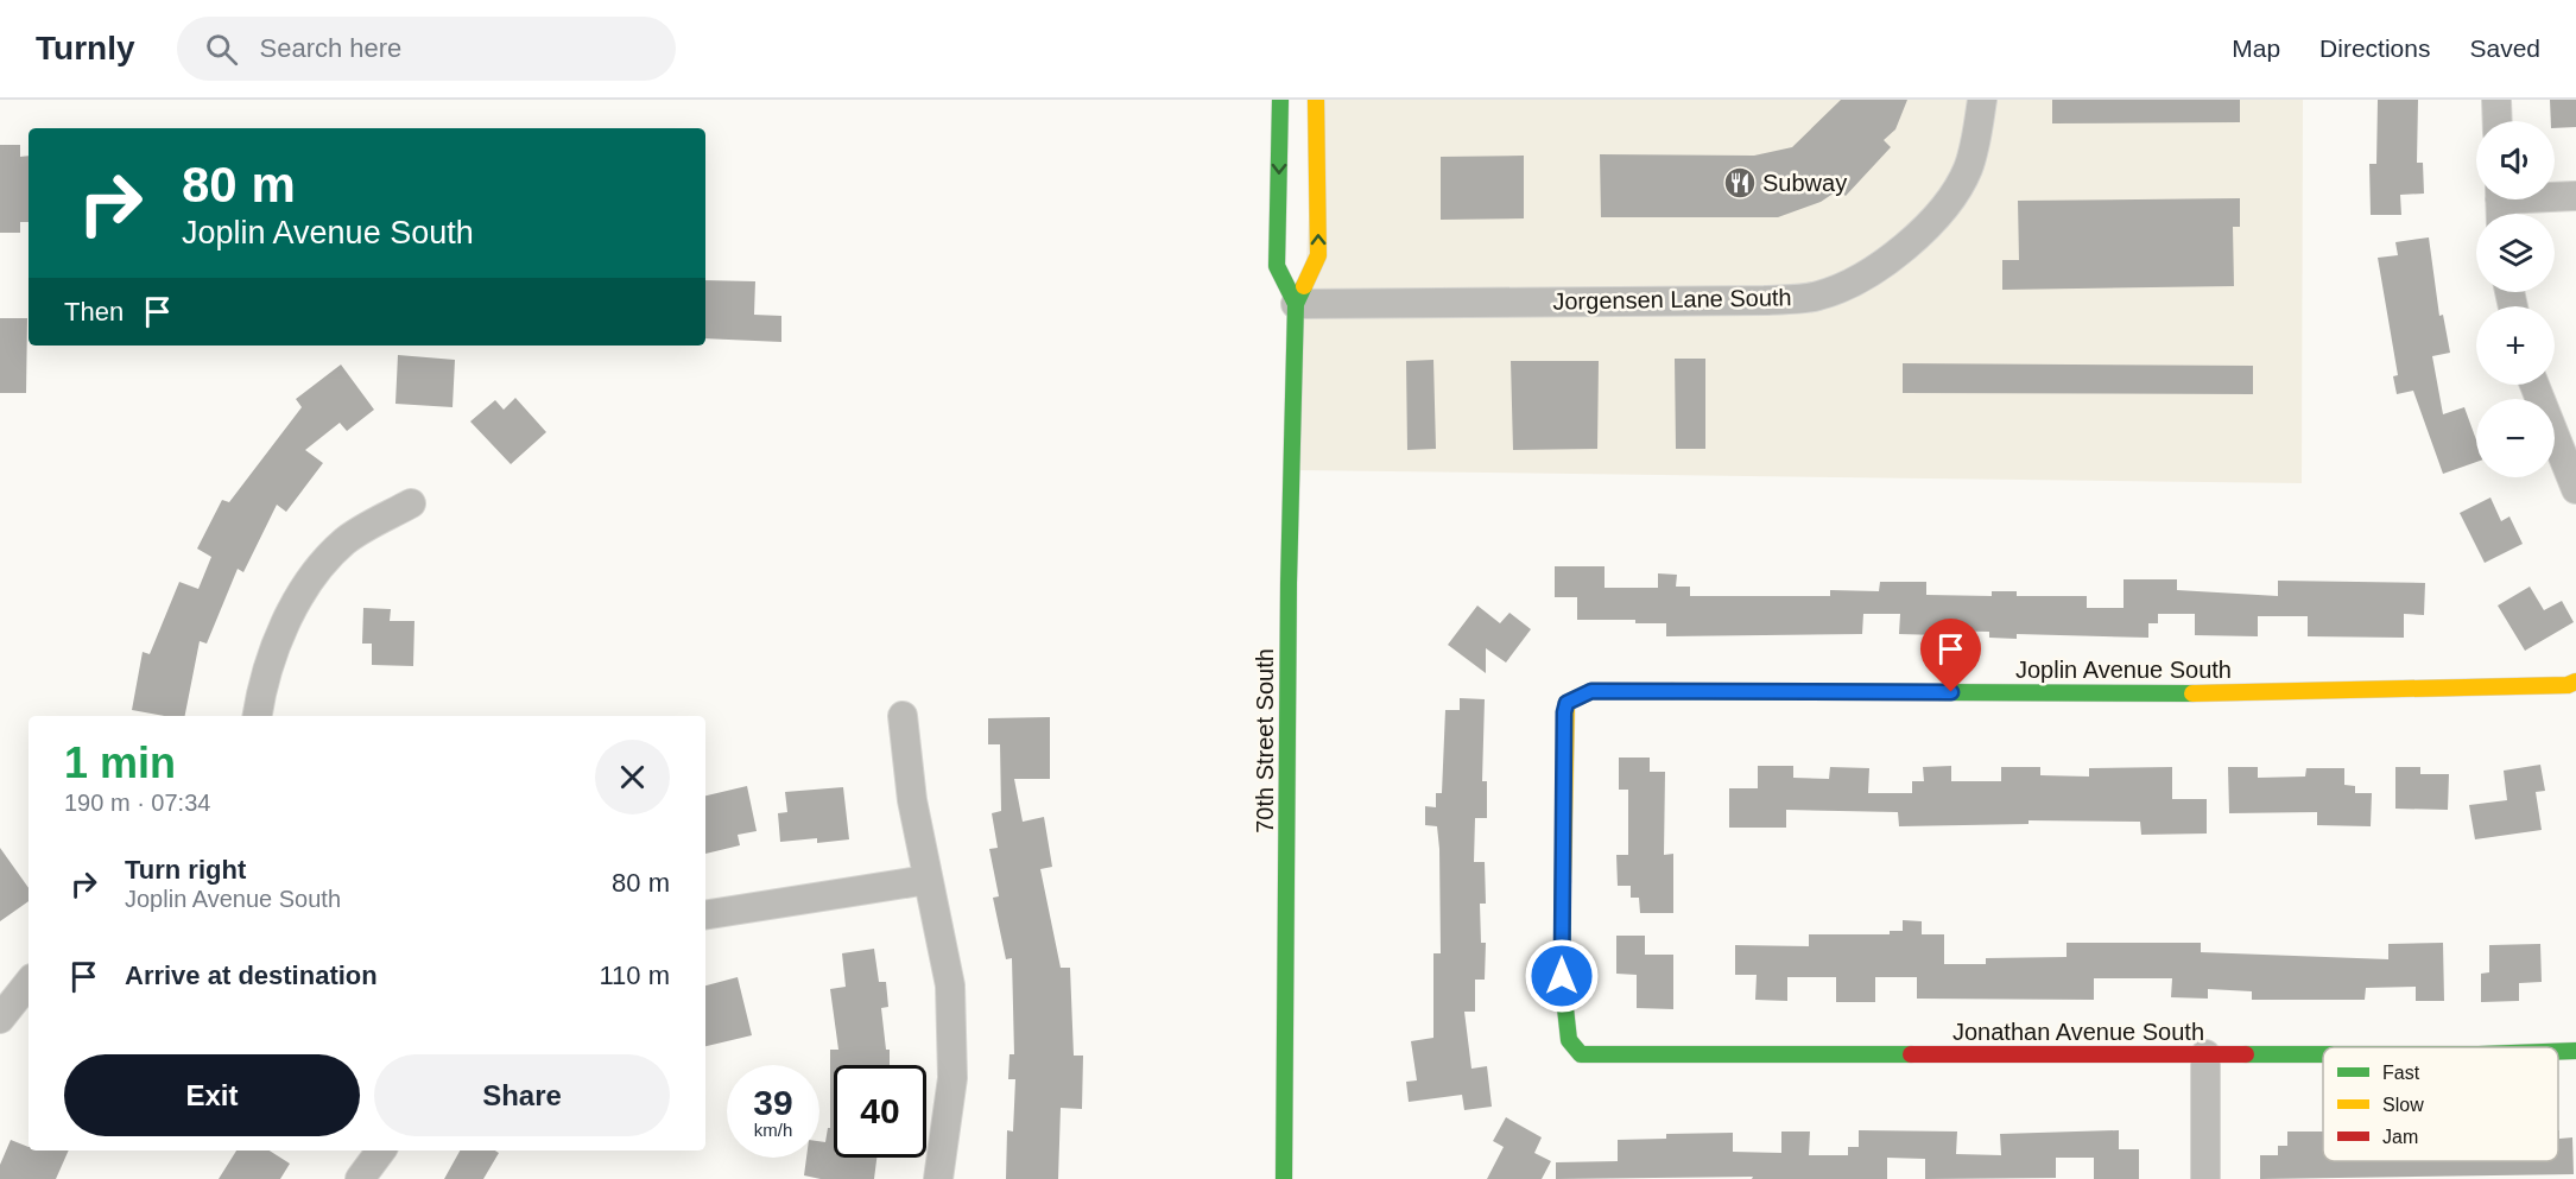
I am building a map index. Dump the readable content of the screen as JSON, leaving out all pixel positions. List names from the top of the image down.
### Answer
{
  "streets": {
    "street": [
      "Jorgensen Lane South",
      "Joplin Avenue South",
      "70th Street South",
      "Jonathan Avenue South"
    ]
  },
  "crossings": [
    ["Jorgensen Lane South", "70th Street South"],
    ["Joplin Avenue South", "Jonathan Avenue South"]
  ],
  "places": {
    "restaurant": ["Subway"]
  },
  "legend": ["Fast", "Slow", "Jam"],
  "page": {
    "header": "Turnly",
    "search": "Search here",
    "nav": ["Map", "Directions", "Saved"],
    "map_buttons": ["+", "−"],
    "turn": ["80 m", "Joplin Avenue South"],
    "then": "Then",
    "heading": ["1 min", "190 m · 07:34"],
    "list": [
      {
        "name": "Turn right",
        "note": "Joplin Avenue South",
        "value": "80 m"
      },
      {
        "name": "Arrive at destination",
        "value": "110 m"
      }
    ],
    "buttons": ["Exit", "Share"],
    "speed": "39 km/h",
    "limit": "40"
  }
}
